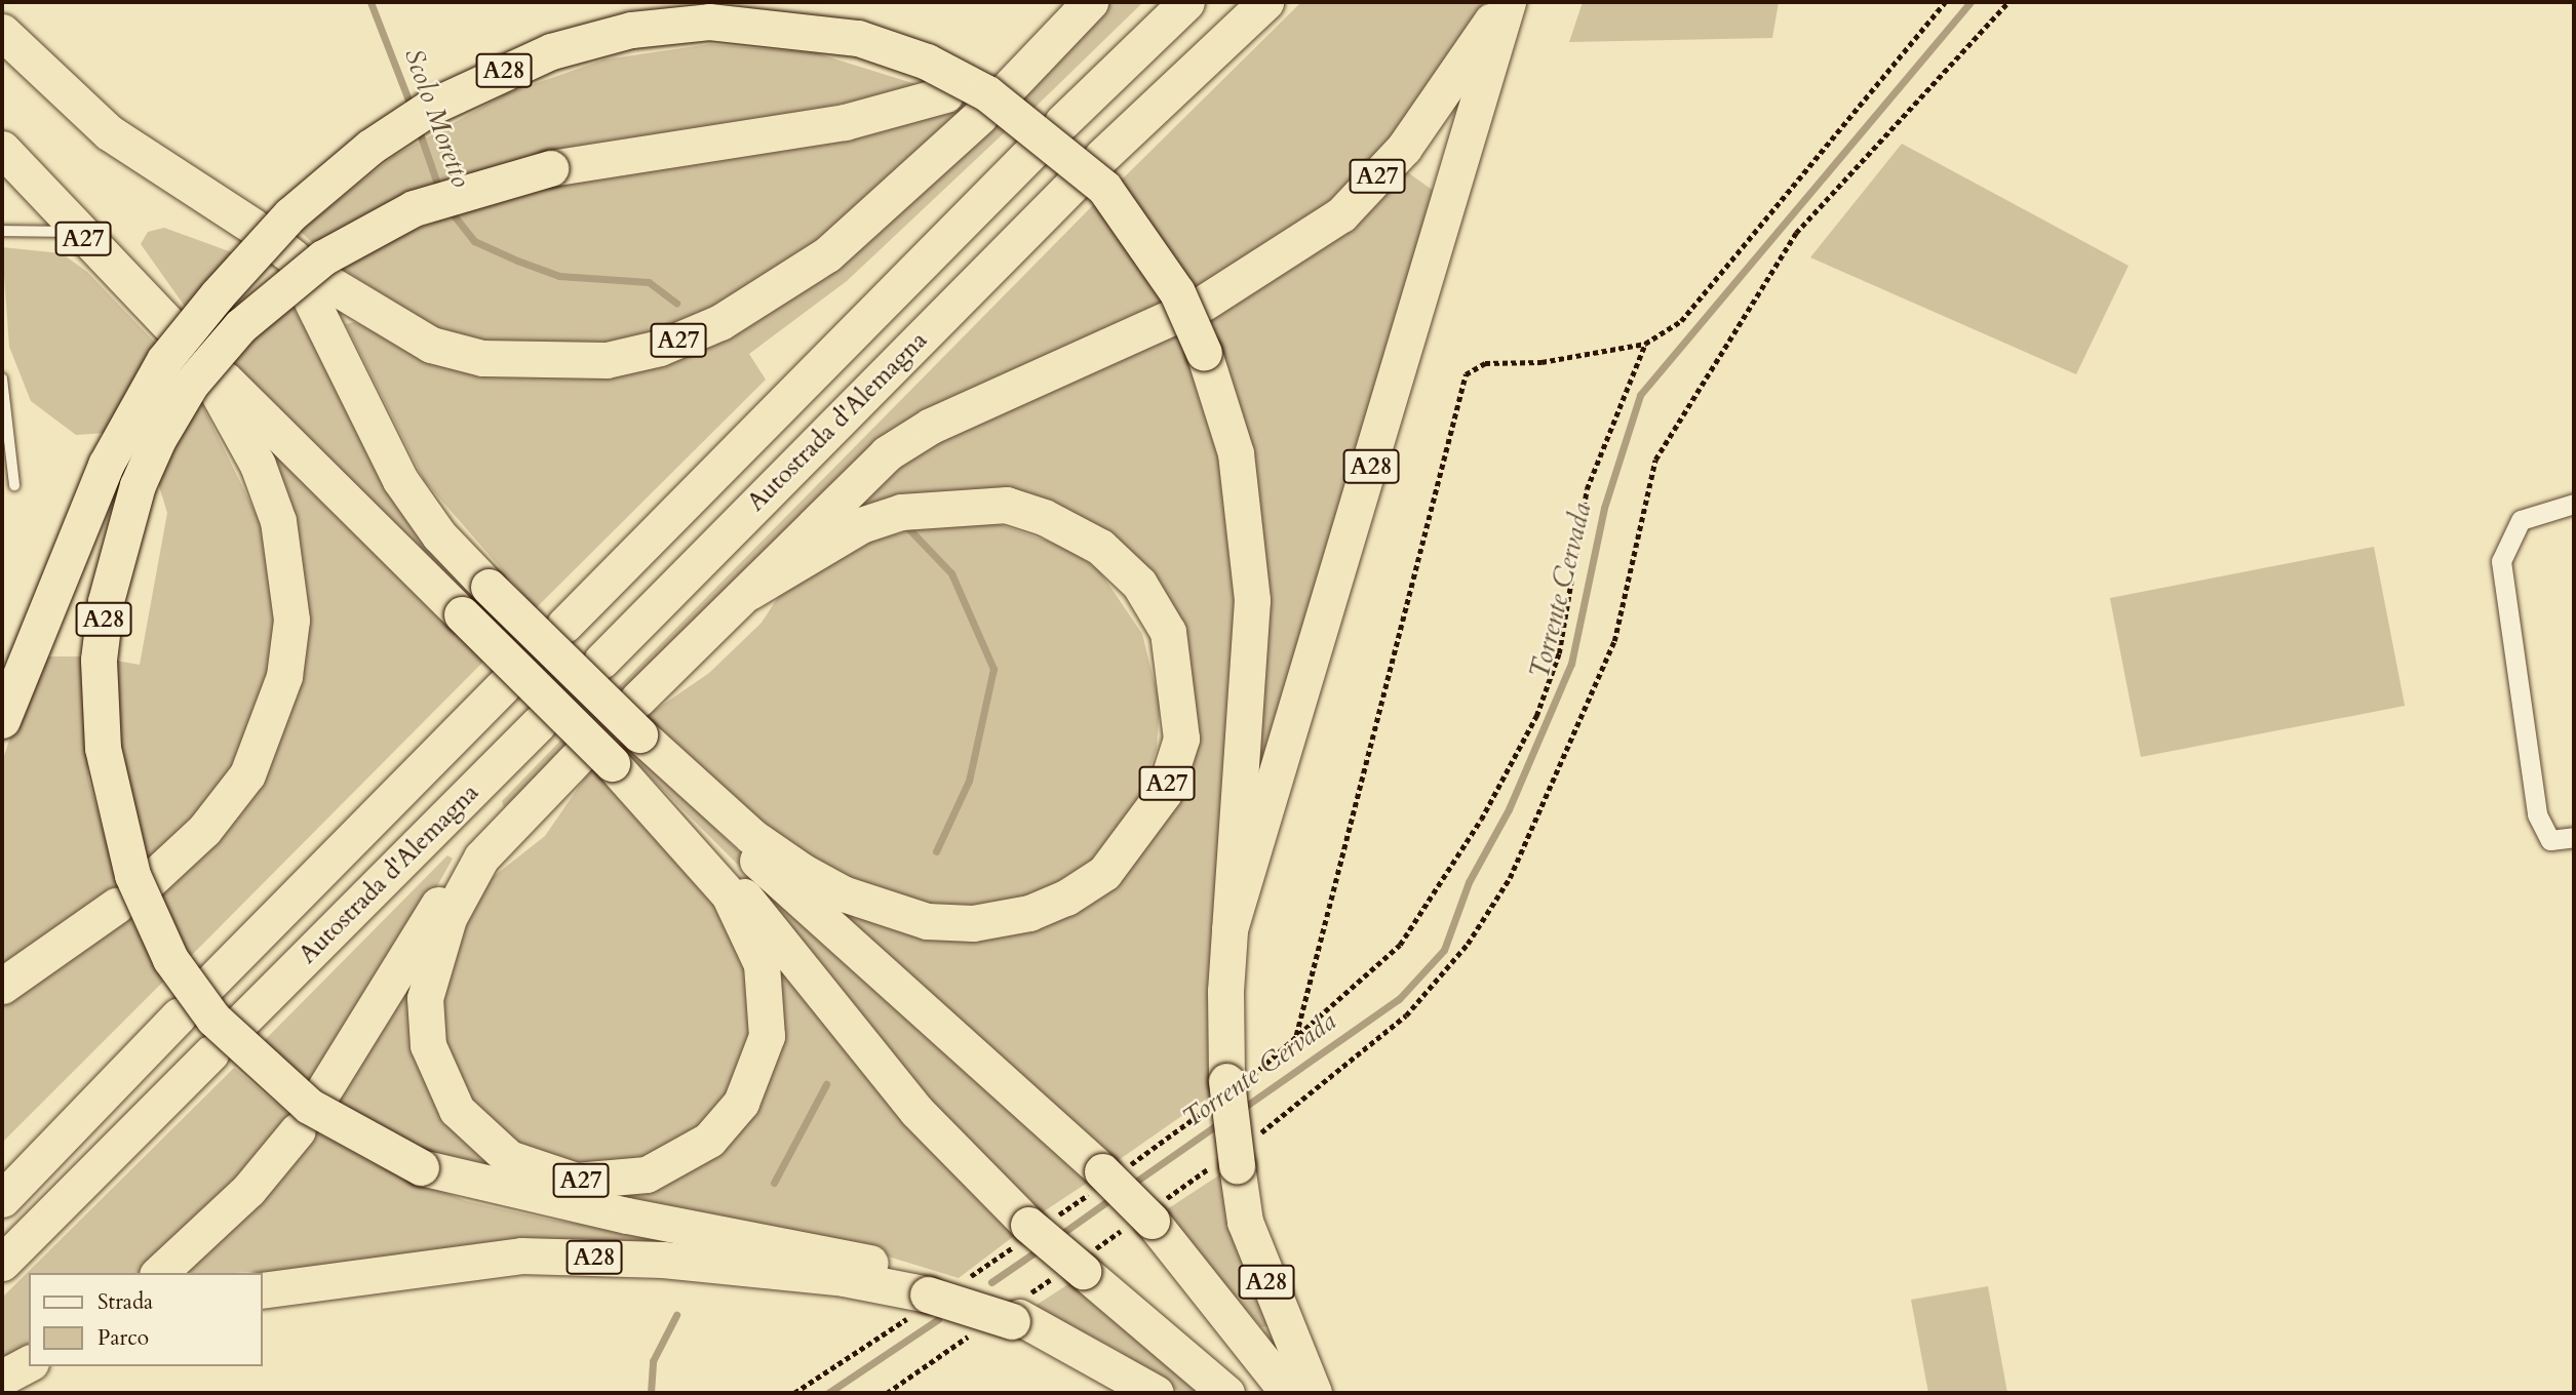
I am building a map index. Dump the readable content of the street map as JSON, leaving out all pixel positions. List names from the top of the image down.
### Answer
{
  "streets": {
    "highway": ["A28", "A27", "Autostrada d'Alemagna"]
  },
  "crossings": [
    ["A28", "A27"]
  ],
  "water": ["Scolo Moretto", "Torrente Cervada"],
  "legend": ["Strada", "Parco"]
}
